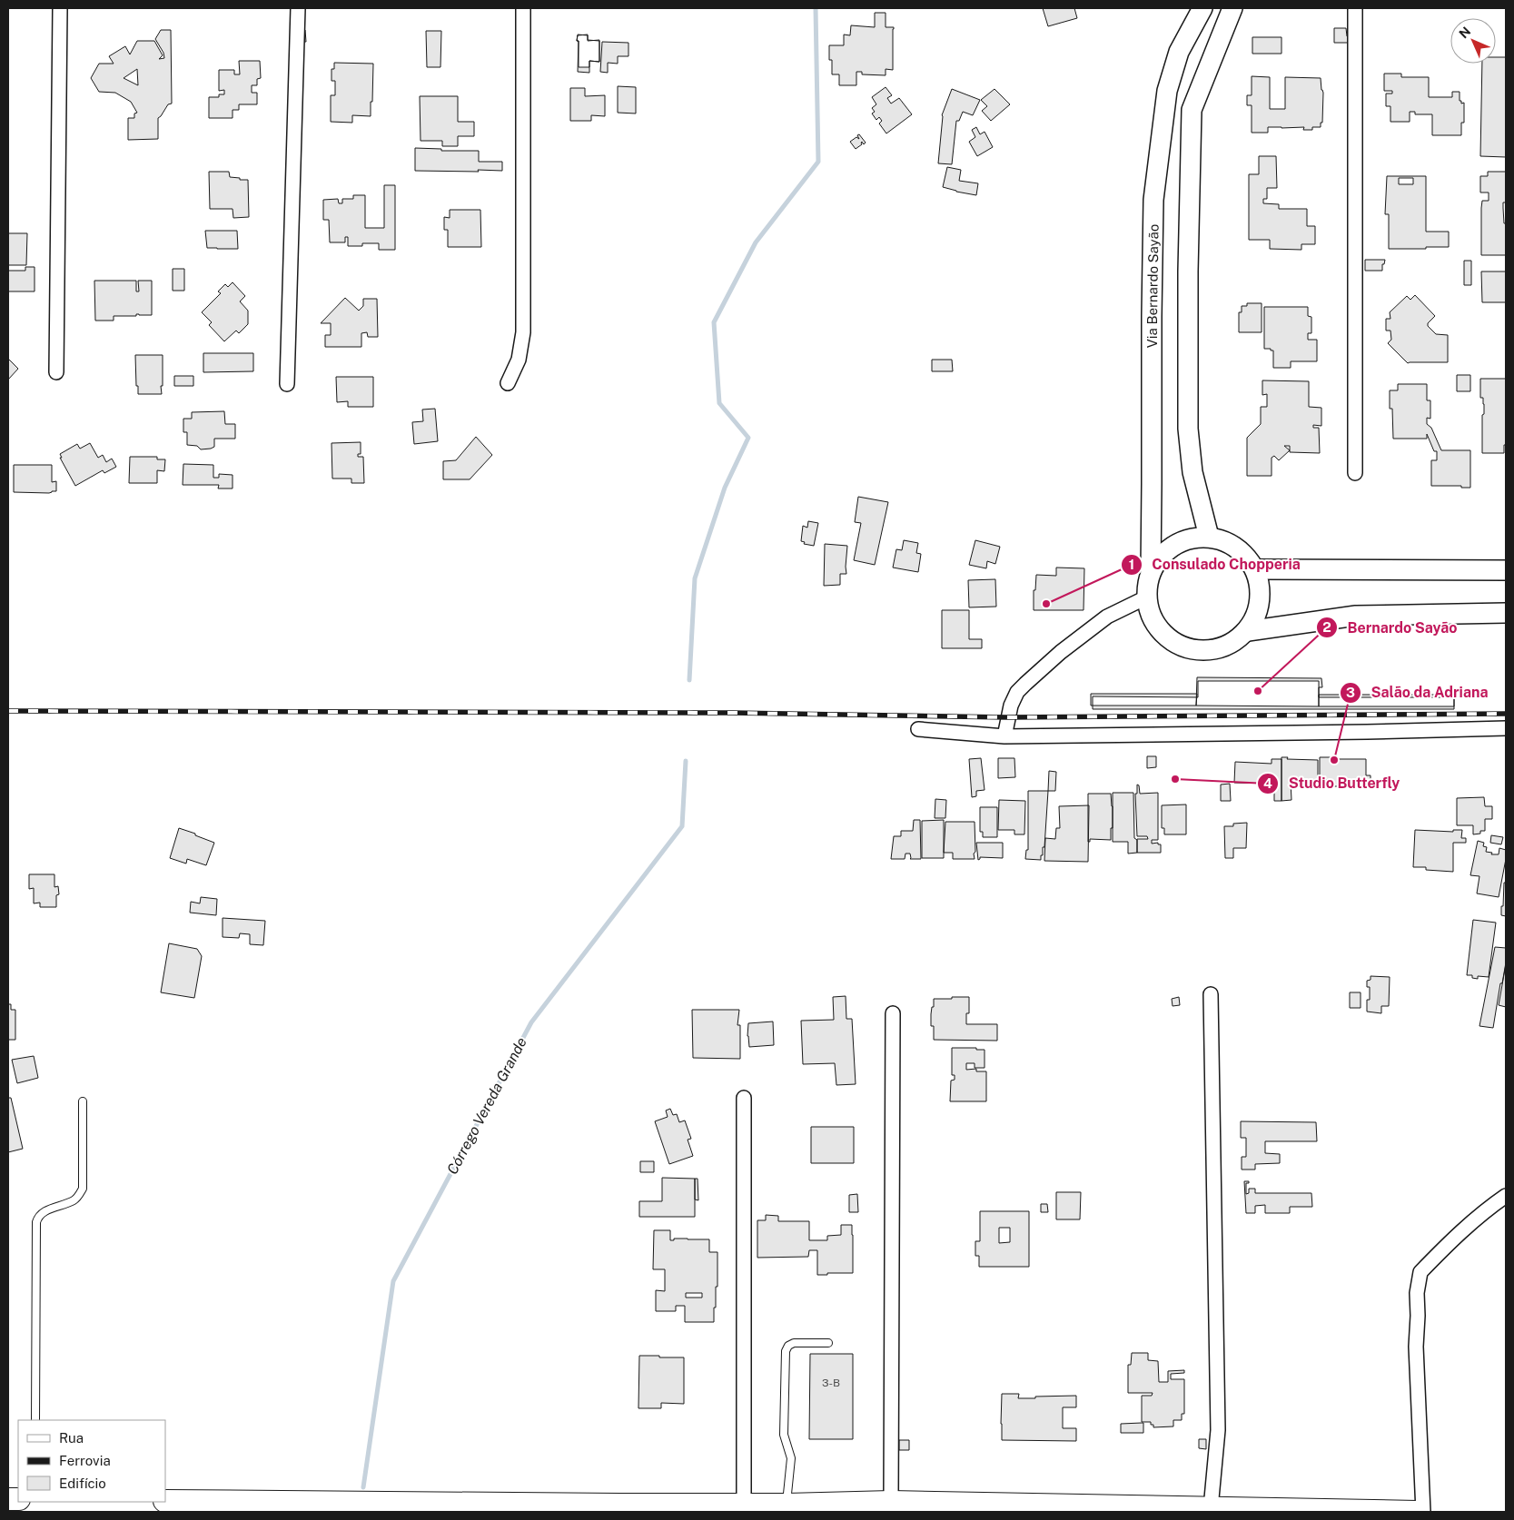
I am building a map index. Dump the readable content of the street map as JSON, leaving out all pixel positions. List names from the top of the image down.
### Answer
{
  "streets": {
    "main road": ["Via Bernardo Sayão"]
  },
  "water": ["Córrego Vereda Grande"],
  "places": [
    "Consulado Chopperia",
    "Bernardo Sayão",
    "Salão da Adriana",
    "Studio Butterfly"
  ],
  "house_numbers": ["3-B"],
  "legend": ["Rua", "Ferrovia", "Edifício"],
  "north": "top left"
}
